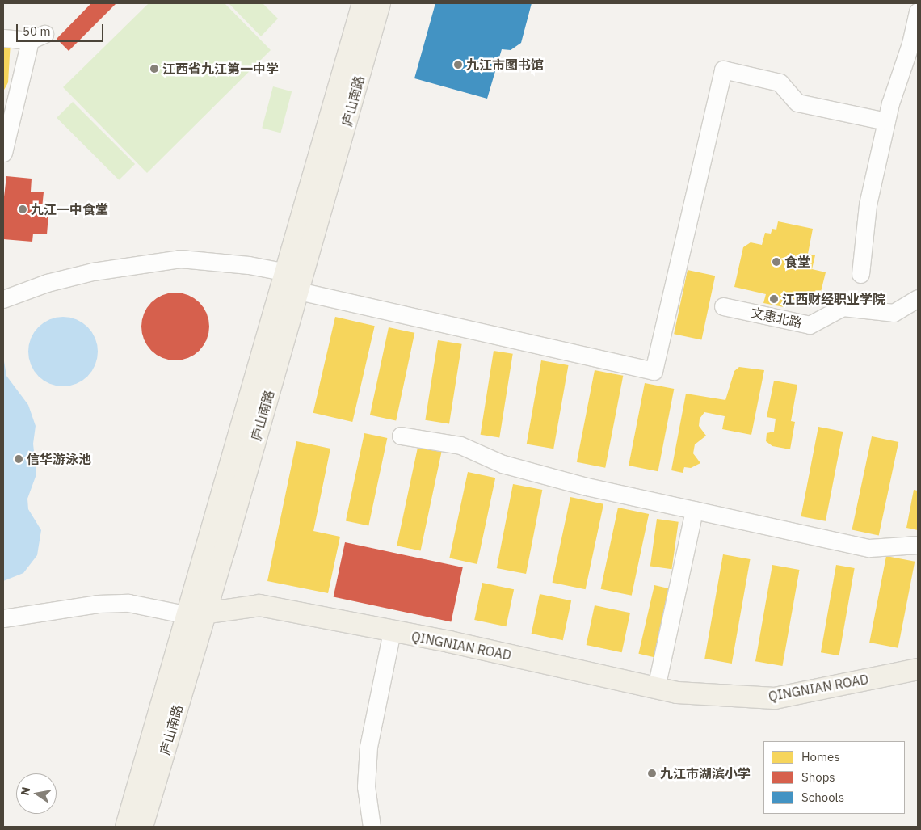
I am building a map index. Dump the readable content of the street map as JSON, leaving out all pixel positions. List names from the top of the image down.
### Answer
{
  "streets": {
    "main road": ["庐山南路", "QINGNIAN ROAD"],
    "street": ["文惠北路"]
  },
  "crossings": [
    ["庐山南路", "QINGNIAN ROAD"]
  ],
  "places": [
    "九江市图书馆",
    "江西省九江第一中学",
    "九江一中食堂",
    "食堂",
    "江西财经职业学院",
    "信华游泳池",
    "九江市湖滨小学"
  ],
  "legend": ["Homes", "Shops", "Schools"],
  "scale_bar": "50 m",
  "north": "left"
}
